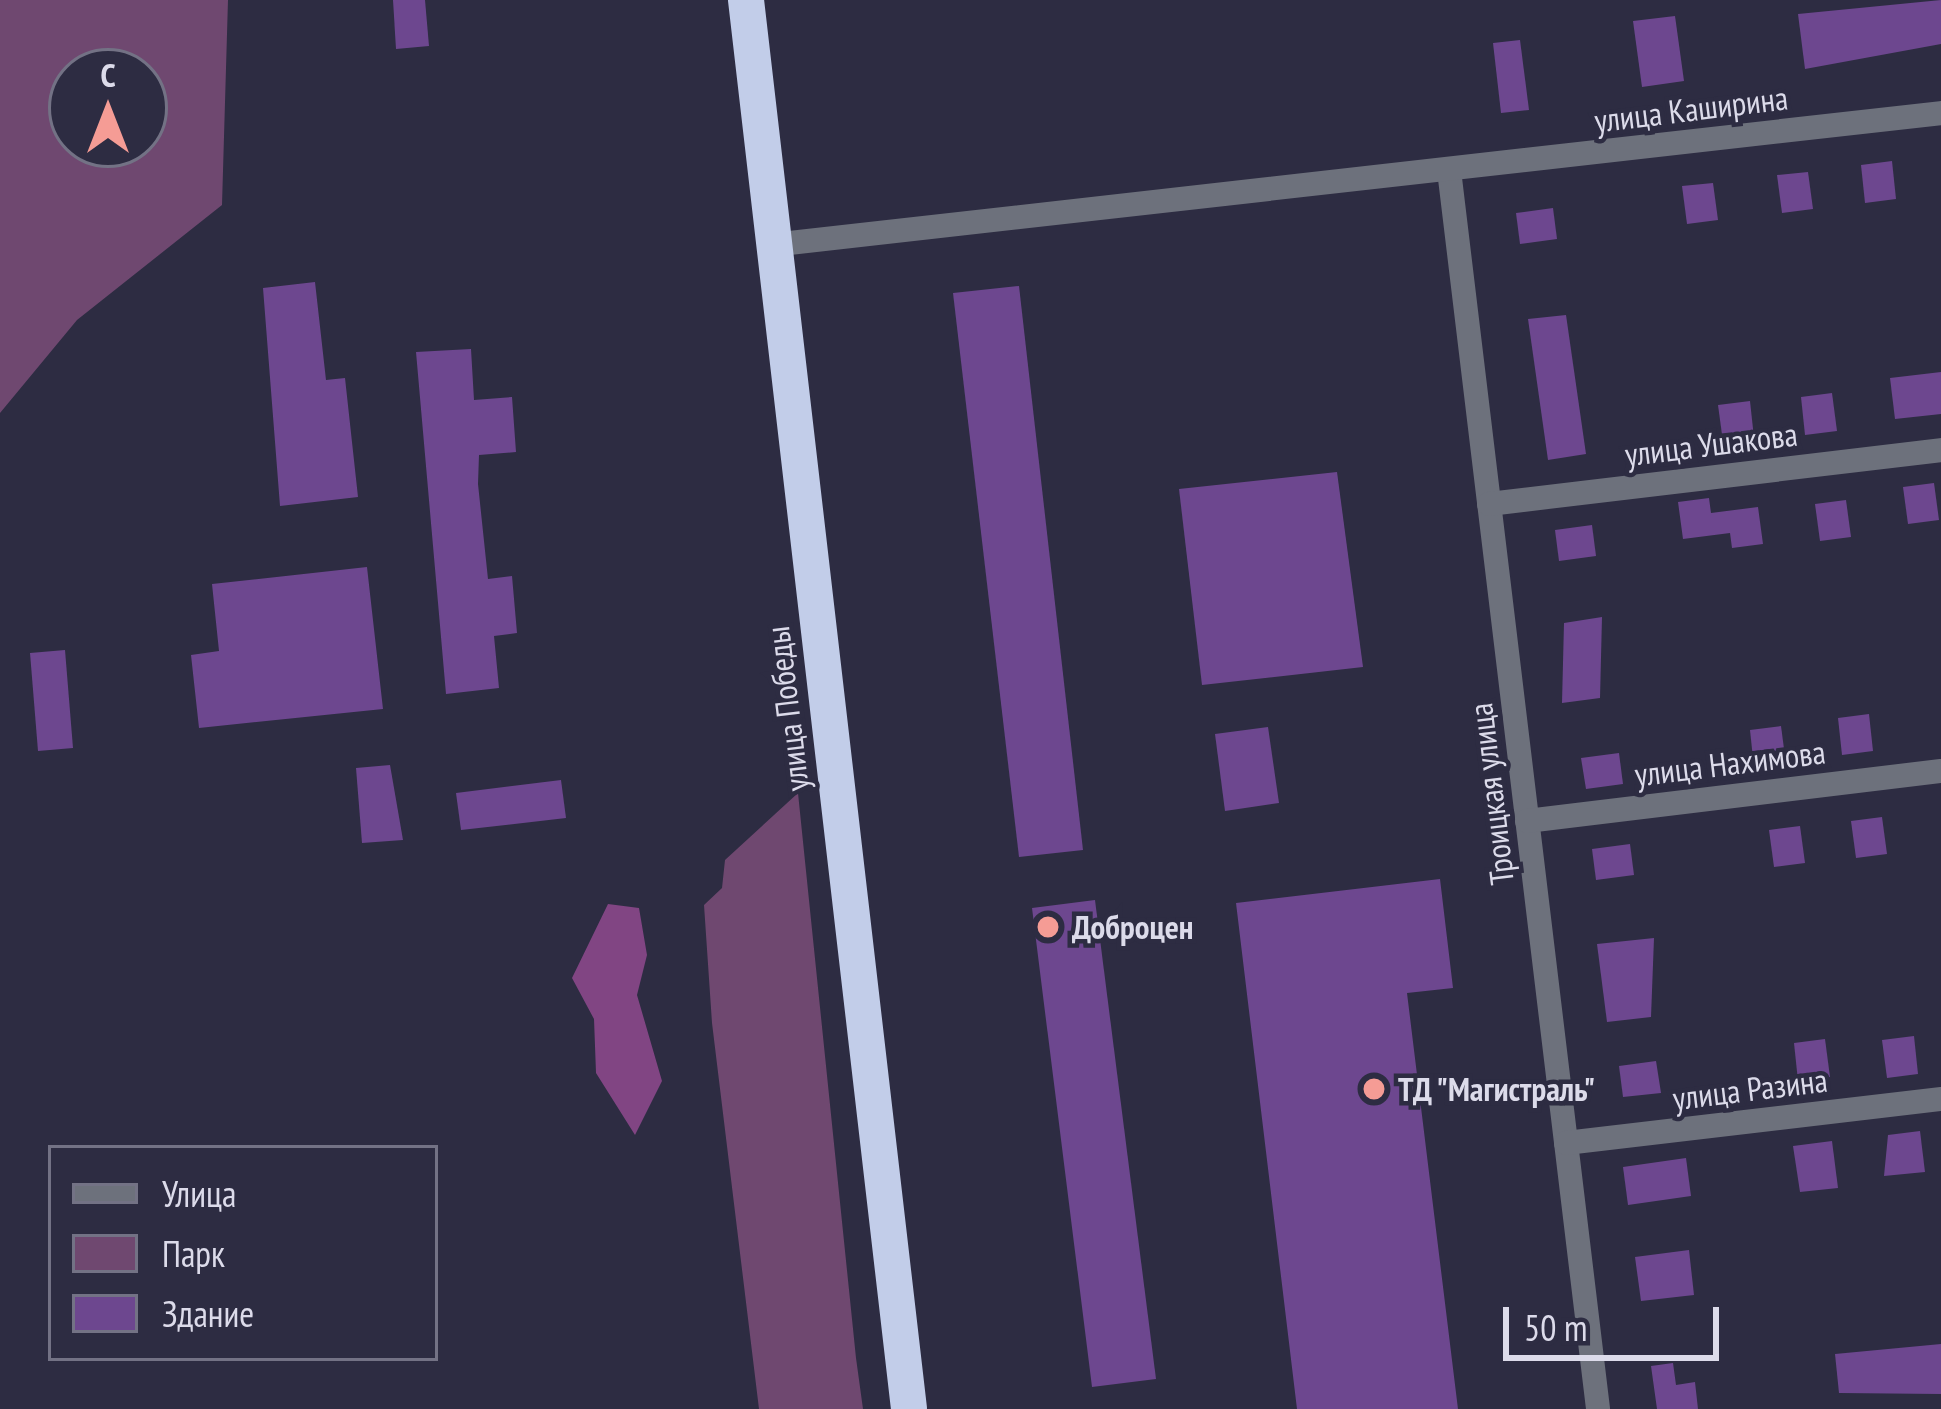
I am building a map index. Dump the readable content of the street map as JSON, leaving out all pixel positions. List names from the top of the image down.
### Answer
{
  "streets": {
    "highway": ["улица Победы"],
    "street": [
      "улица Каширина",
      "улица Ушакова",
      "улица Нахимова",
      "Троицкая улица",
      "улица Разина"
    ]
  },
  "crossings": [
    ["улица Каширина", "улица Победы"],
    ["улица Каширина", "Троицкая улица"],
    ["улица Ушакова", "Троицкая улица"],
    ["улица Нахимова", "Троицкая улица"],
    ["Троицкая улица", "улица Разина"]
  ],
  "places": ["Доброцен", "ТД \"Магистраль\""],
  "legend": ["Улица", "Парк", "Здание"],
  "scale_bar": "50 m",
  "north": "top"
}
